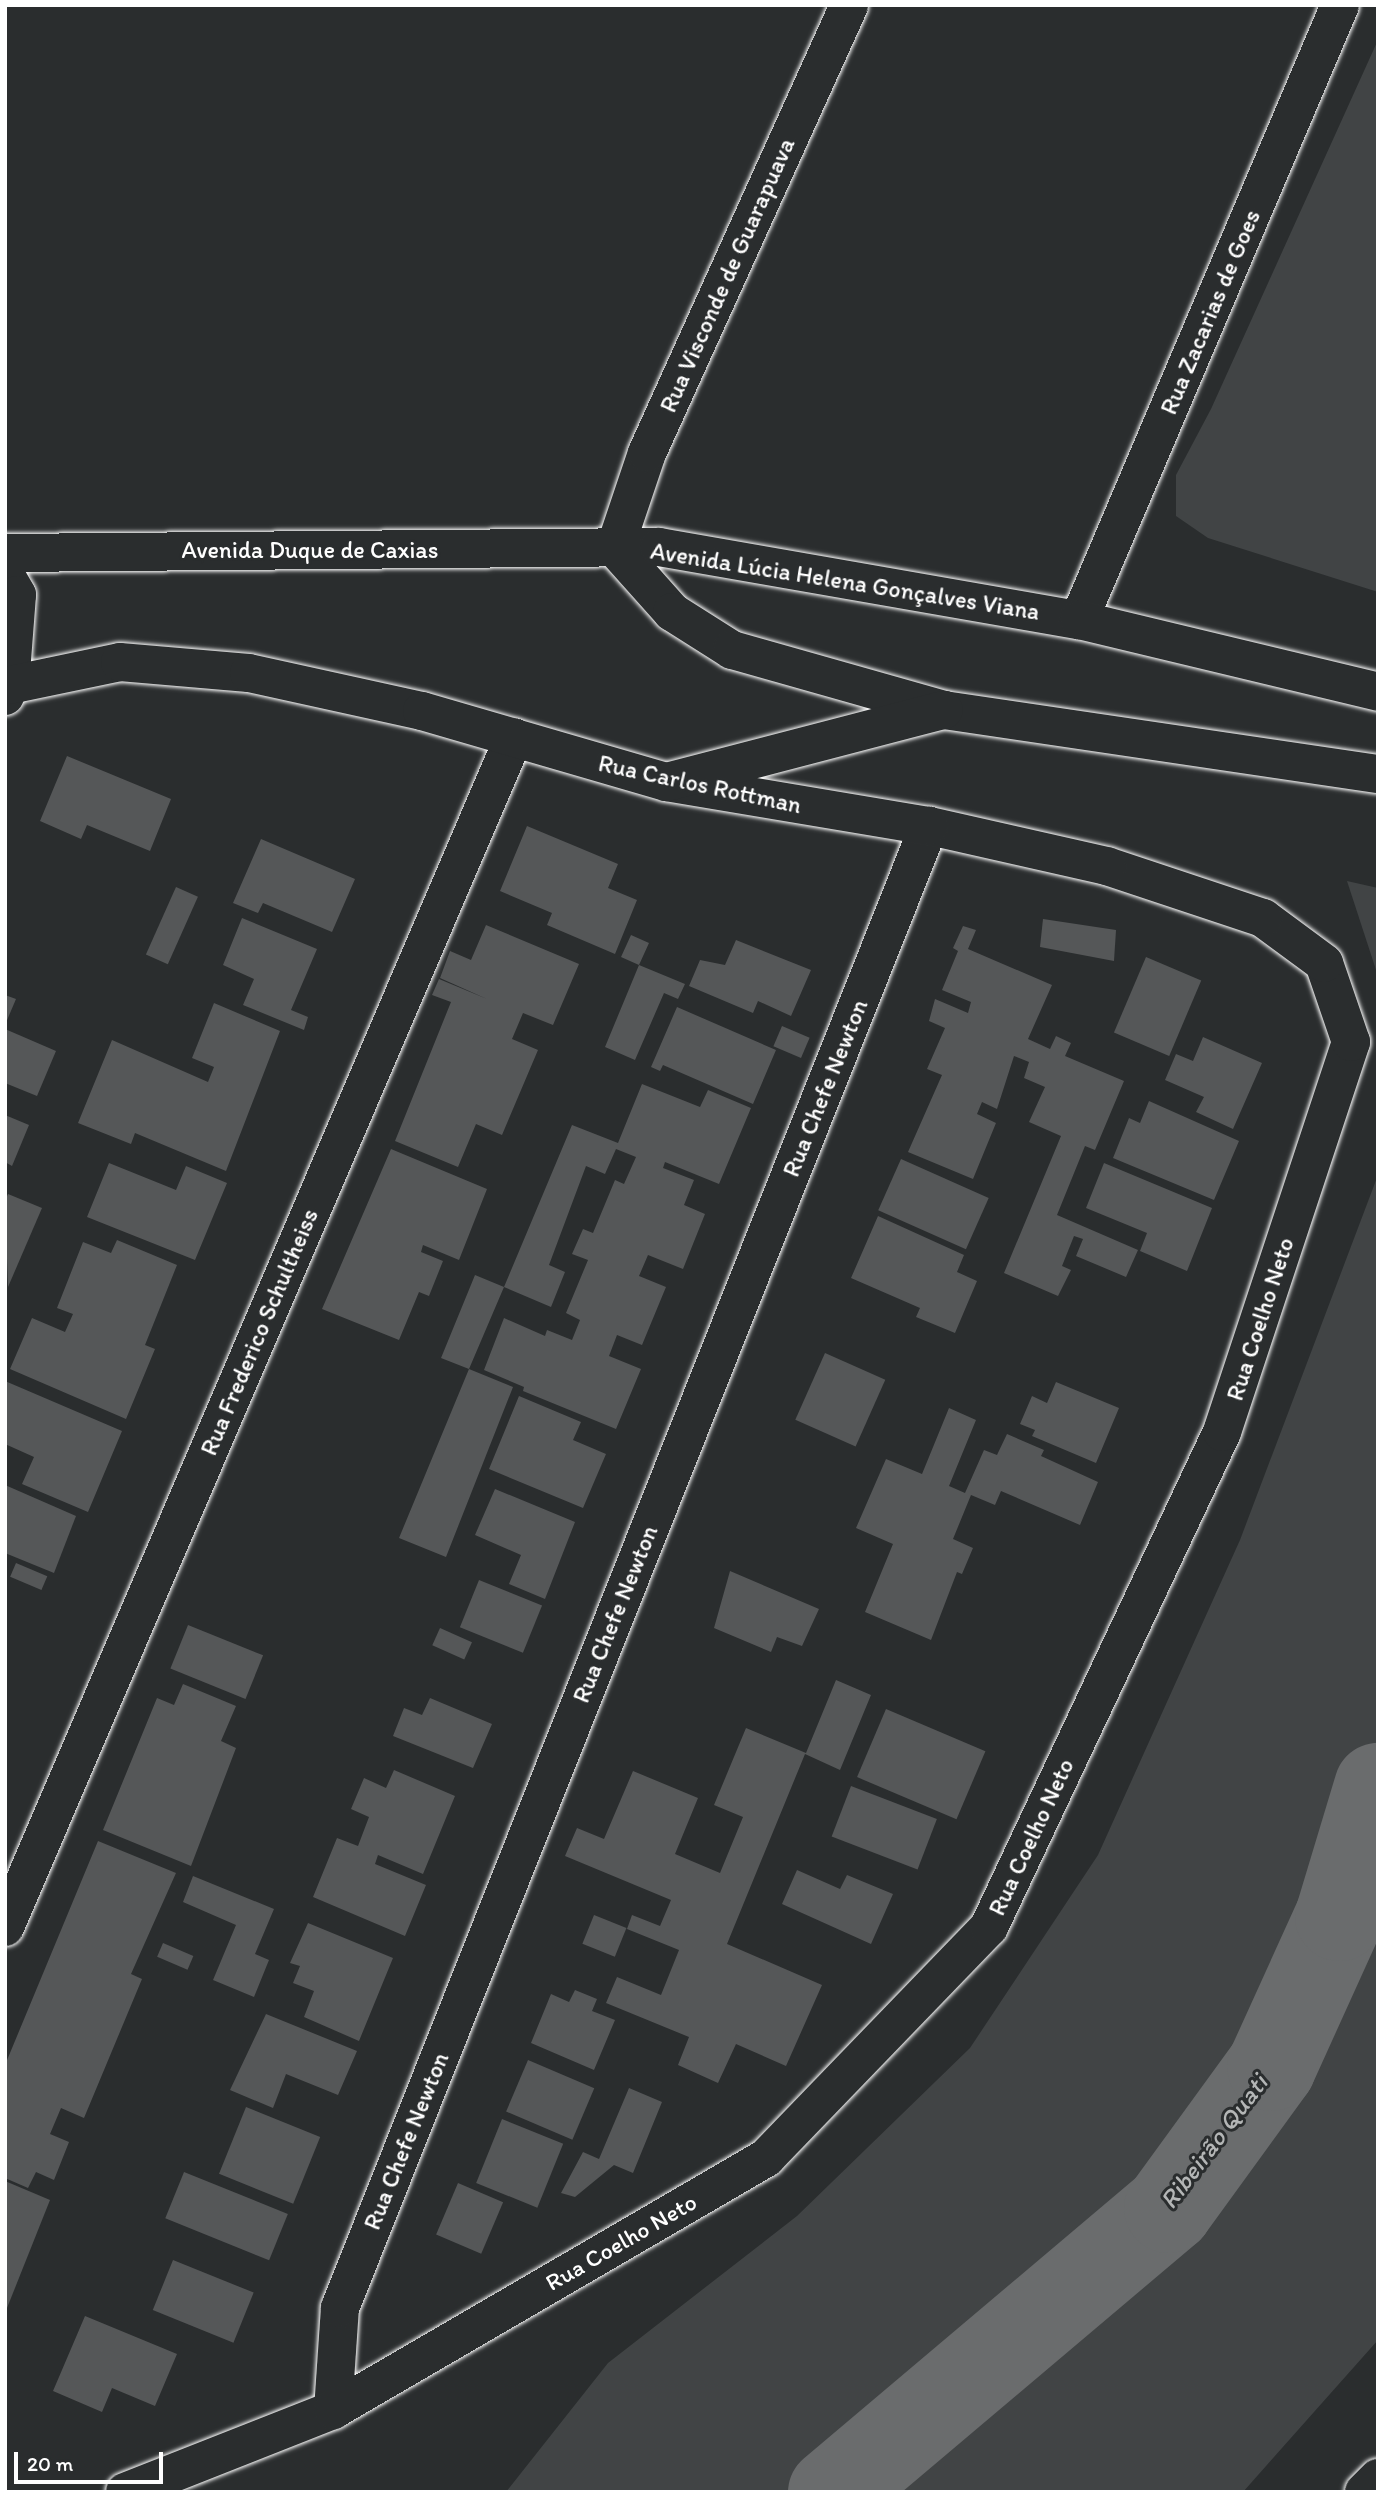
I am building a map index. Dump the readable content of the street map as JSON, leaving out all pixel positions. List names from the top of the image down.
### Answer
{
  "streets": {
    "street": [
      "Rua Visconde de Guarapuava",
      "Rua Zacarias de Goes",
      "Avenida Duque de Caxias",
      "Avenida Lúcia Helena Gonçalves Viana",
      "Rua Carlos Rottman",
      "Rua Chefe Newton",
      "Rua Coelho Neto",
      "Rua Frederico Schultheiss"
    ]
  },
  "crossings": [
    ["Rua Visconde de Guarapuava", "Avenida Duque de Caxias"],
    ["Rua Visconde de Guarapuava", "Avenida Lúcia Helena Gonçalves Viana"],
    ["Rua Zacarias de Goes", "Avenida Lúcia Helena Gonçalves Viana"],
    ["Avenida Duque de Caxias", "Avenida Lúcia Helena Gonçalves Viana"],
    ["Rua Carlos Rottman", "Rua Chefe Newton"],
    ["Rua Carlos Rottman", "Rua Coelho Neto"],
    ["Rua Carlos Rottman", "Rua Frederico Schultheiss"],
    ["Rua Chefe Newton", "Rua Coelho Neto"]
  ],
  "water": ["Ribeirão Quati"],
  "scale_bar": "20 m"
}
